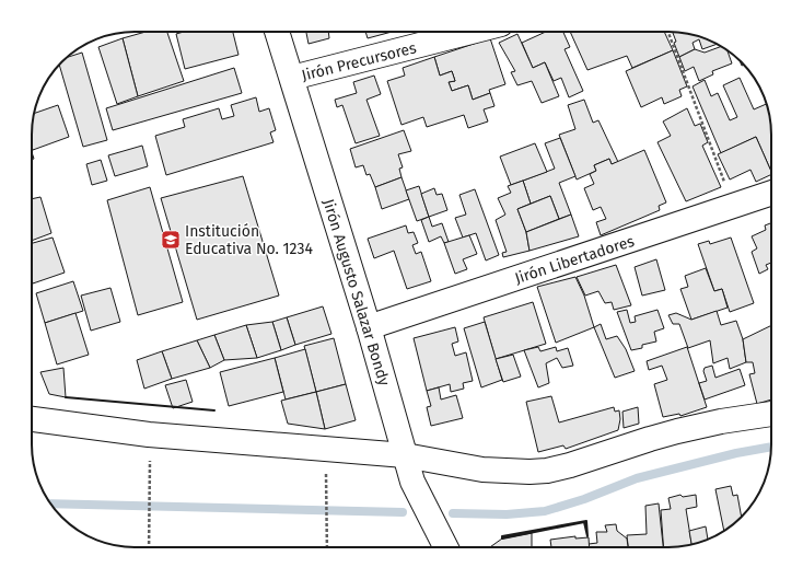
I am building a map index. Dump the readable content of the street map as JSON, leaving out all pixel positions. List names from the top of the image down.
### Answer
{
  "streets": {
    "street": ["Jirón Precursores", "Jirón Libertadores", "Jirón Augusto Salazar Bondy"]
  },
  "crossings": [
    ["Jirón Precursores", "Jirón Augusto Salazar Bondy"],
    ["Jirón Libertadores", "Jirón Augusto Salazar Bondy"]
  ],
  "places": {
    "school or university": ["Institución Educativa No. 1234"]
  }
}
